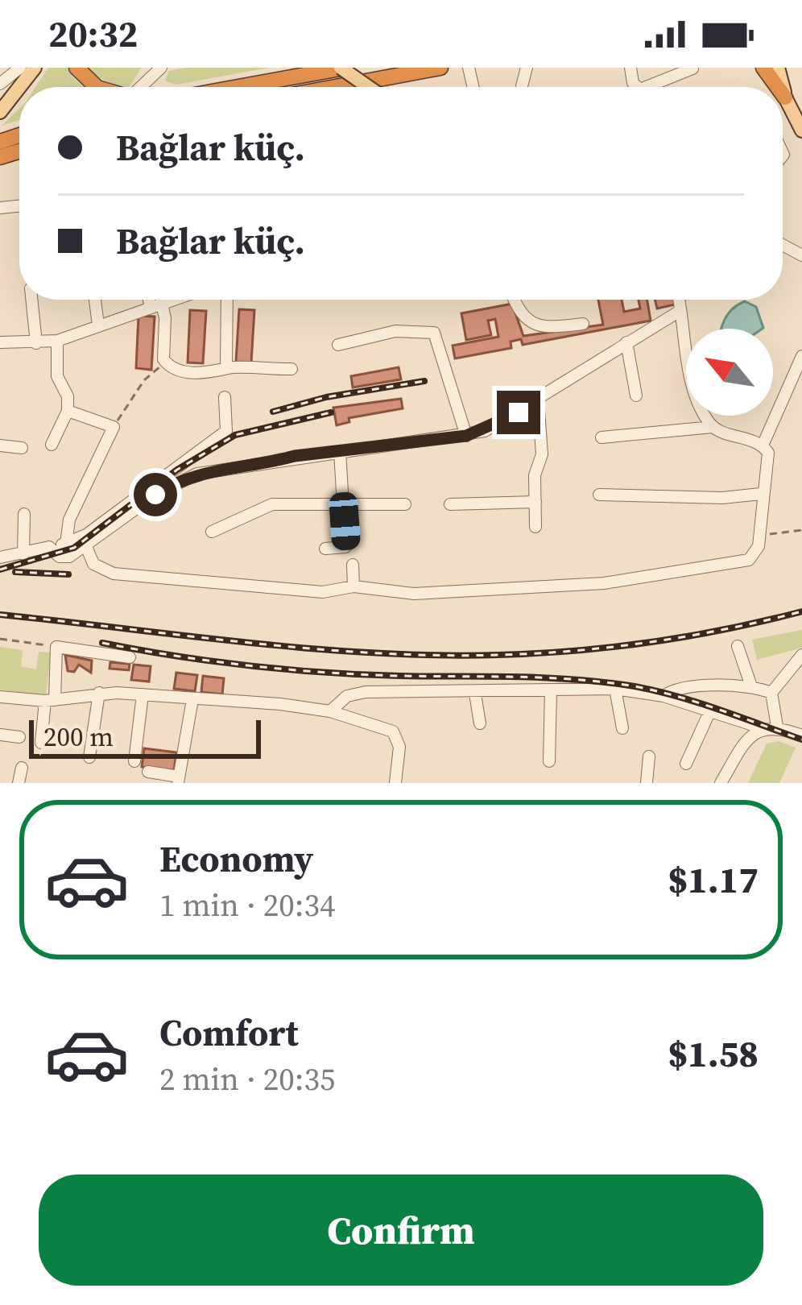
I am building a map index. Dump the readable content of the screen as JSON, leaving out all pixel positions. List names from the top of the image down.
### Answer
{
  "scale_bar": "200 m",
  "north": "top left",
  "page": {
    "status": "20:32",
    "banner": ["Bağlar küç.", "Bağlar küç."],
    "scale": "200 m",
    "list": [
      {
        "name": "Economy",
        "note": "1 min · 20:34",
        "value": "$1.17"
      },
      {
        "name": "Comfort",
        "note": "2 min · 20:35",
        "value": "$1.58"
      }
    ],
    "buttons": "Confirm"
  }
}
